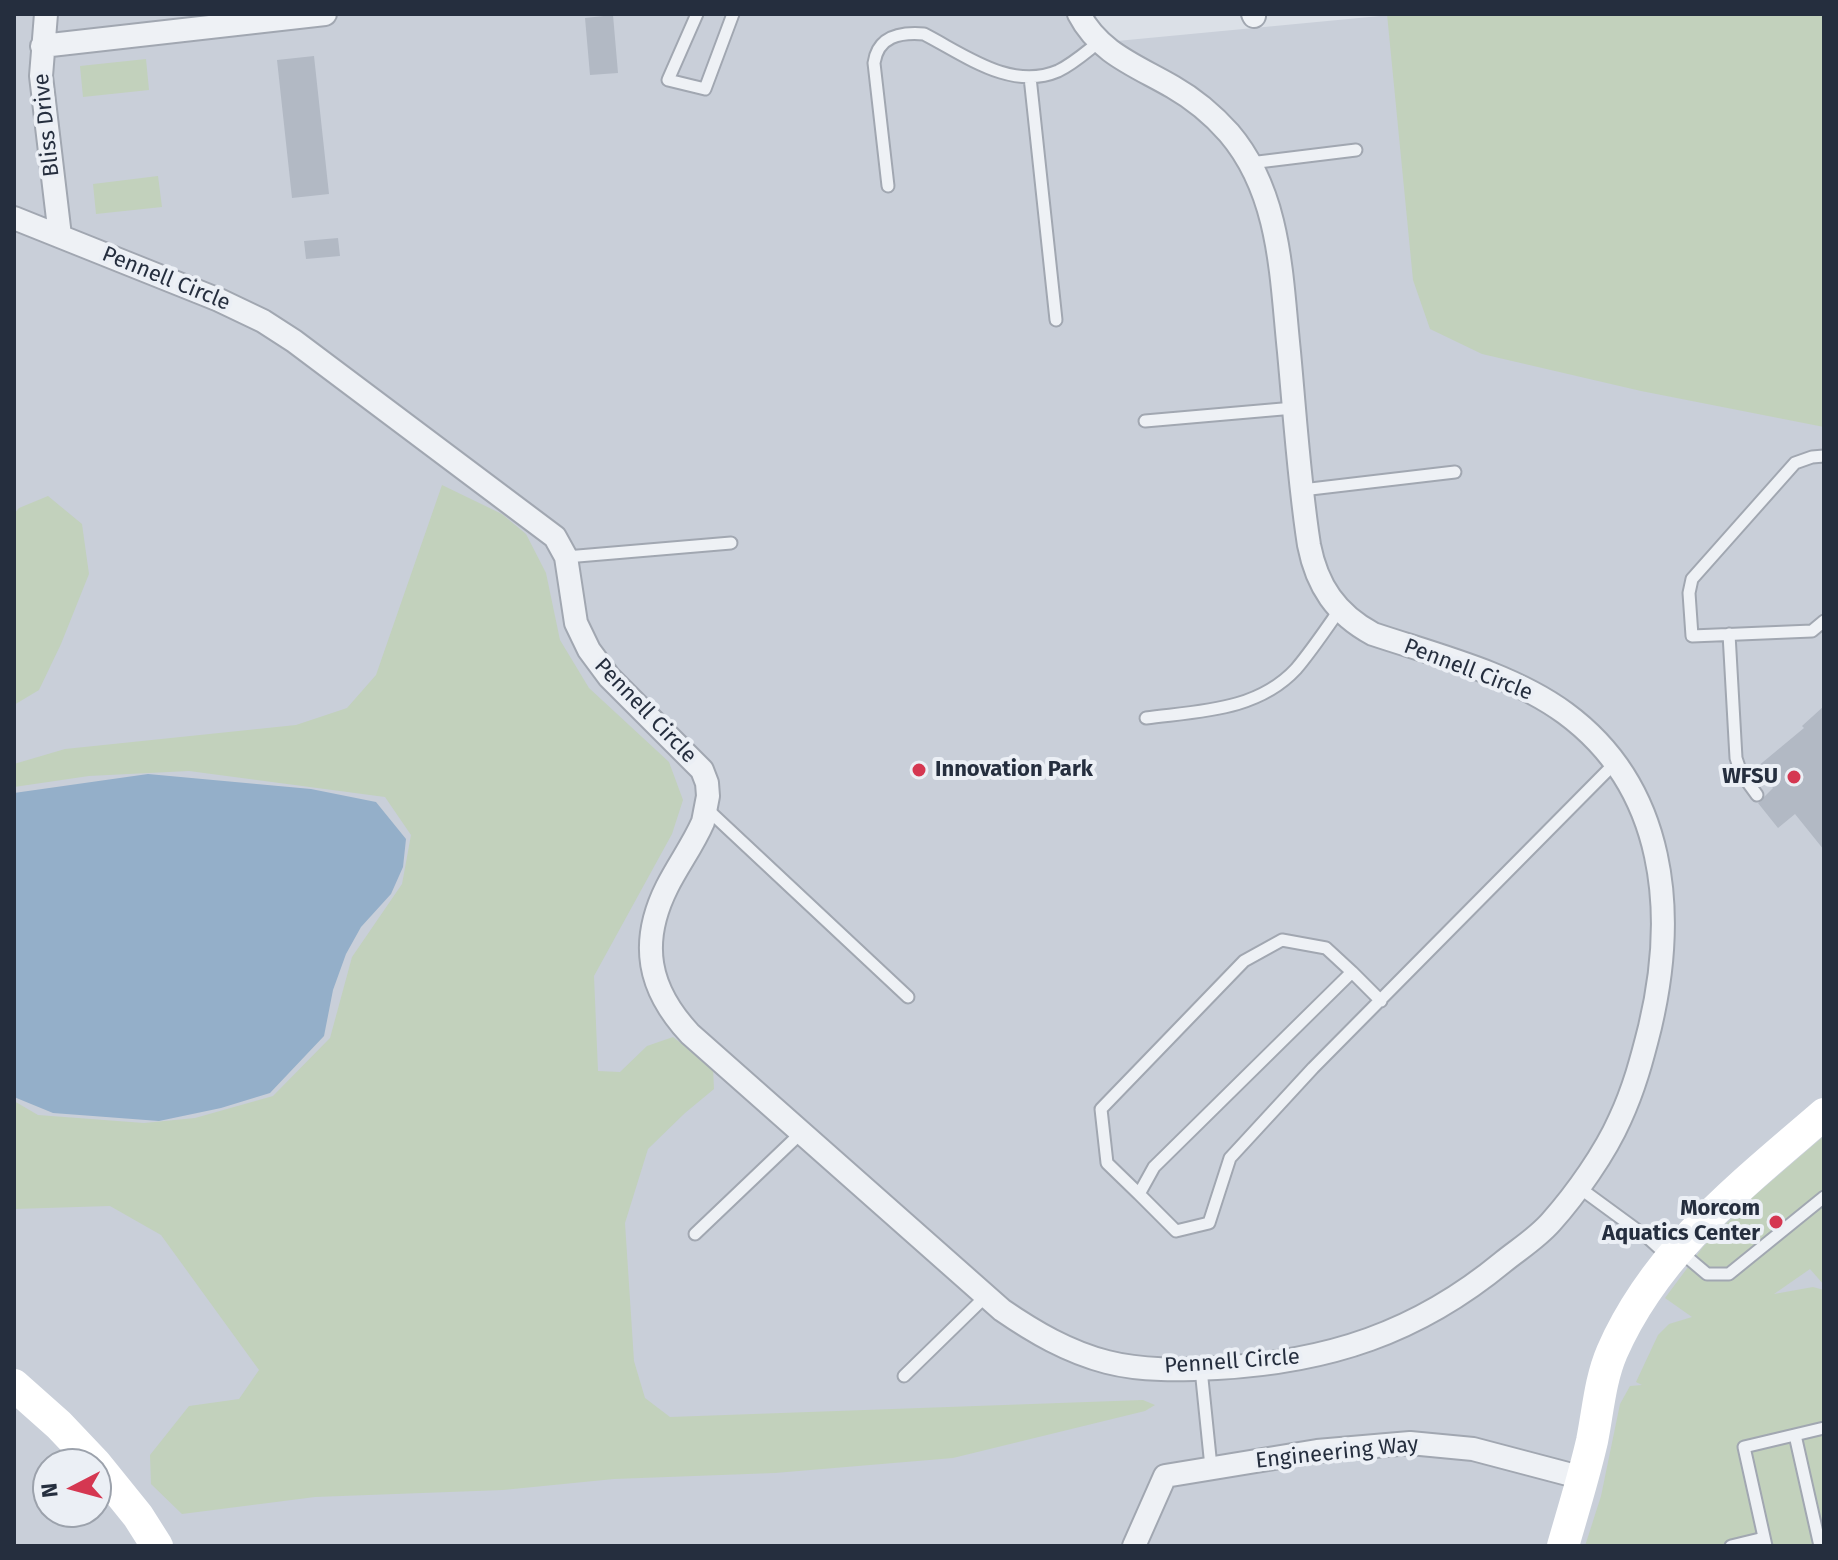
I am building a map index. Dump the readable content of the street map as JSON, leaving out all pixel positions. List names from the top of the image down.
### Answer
{
  "streets": {
    "street": ["Bliss Drive", "Pennell Circle", "Engineering Way"]
  },
  "crossings": [
    ["Bliss Drive", "Pennell Circle"]
  ],
  "places": ["Innovation Park", "WFSU", "Morcom Aquatics Center"],
  "north": "left"
}
